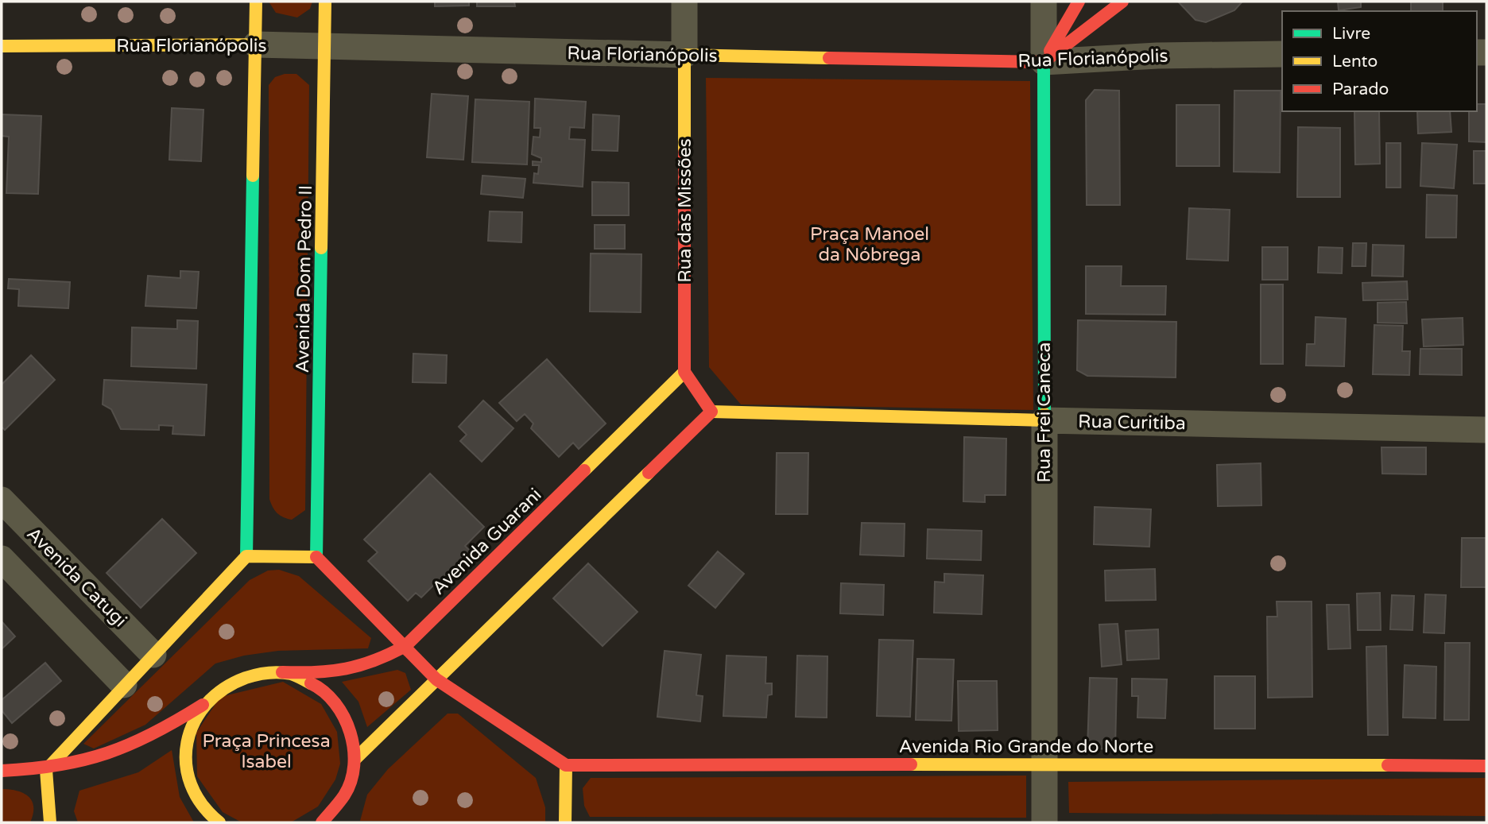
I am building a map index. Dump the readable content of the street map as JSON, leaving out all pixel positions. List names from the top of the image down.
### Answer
{
  "streets": {
    "street": [
      "Rua Florianópolis",
      "Rua das Missões",
      "Avenida Dom Pedro II",
      "Rua Frei Caneca",
      "Rua Curitiba",
      "Avenida Guarani",
      "Avenida Catugi",
      "Avenida Rio Grande do Norte"
    ]
  },
  "crossings": [
    ["Rua Florianópolis", "Rua das Missões"],
    ["Rua Florianópolis", "Avenida Dom Pedro II"],
    ["Rua Florianópolis", "Rua Frei Caneca"],
    ["Rua das Missões", "Avenida Guarani"],
    ["Rua Frei Caneca", "Rua Curitiba"],
    ["Rua Frei Caneca", "Avenida Rio Grande do Norte"]
  ],
  "parks": ["Praça Manoel da Nóbrega", "Praça Princesa Isabel"],
  "legend": ["Livre", "Lento", "Parado"]
}
